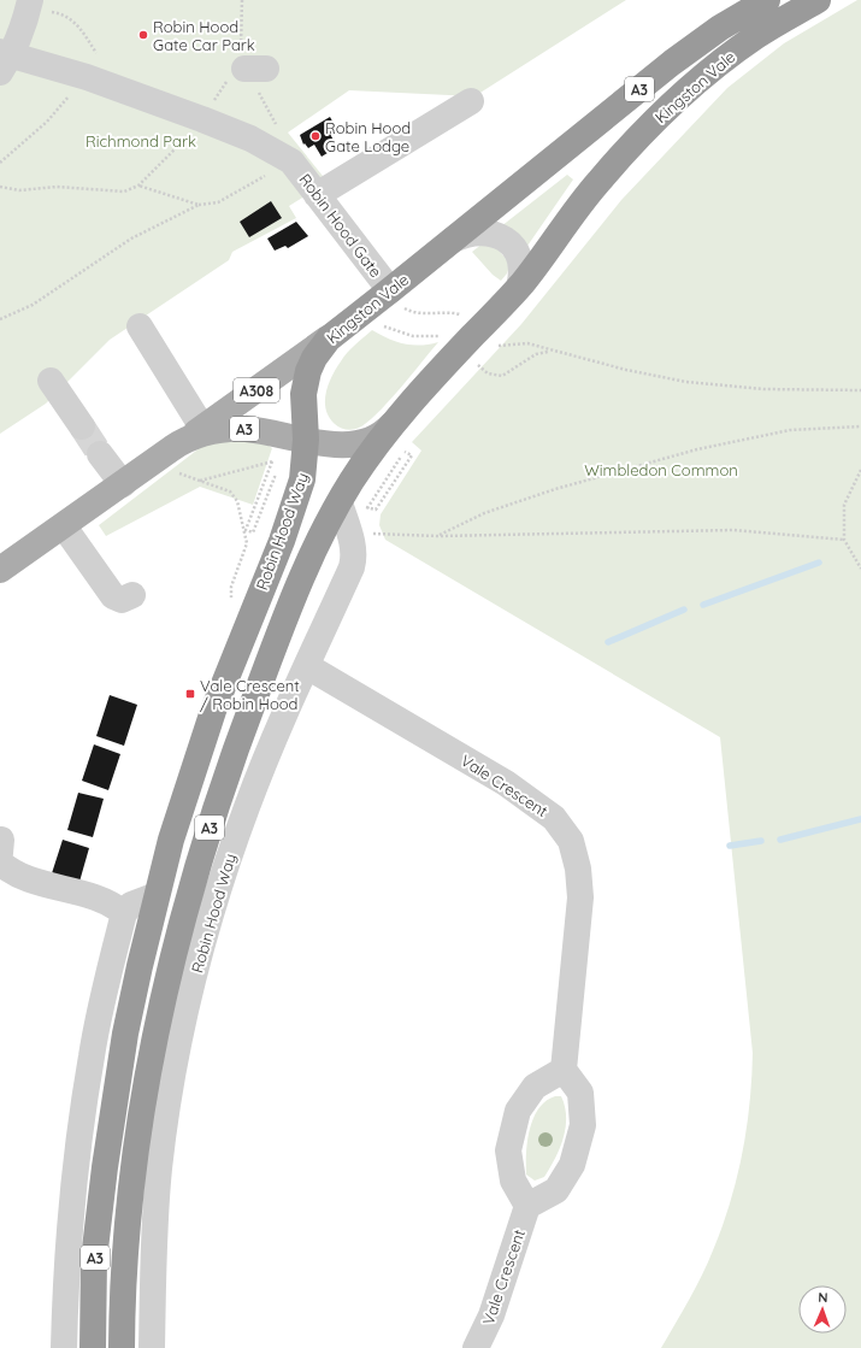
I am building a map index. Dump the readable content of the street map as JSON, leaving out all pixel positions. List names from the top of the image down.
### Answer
{
  "streets": {
    "highway": ["Kingston Vale", "A3", "Robin Hood Way"],
    "main road": ["A308"],
    "street": ["Robin Hood Gate", "Vale Crescent"]
  },
  "crossings": [
    ["Kingston Vale", "A3"],
    ["Kingston Vale", "Robin Hood Gate"],
    ["Kingston Vale", "A308"],
    ["Kingston Vale", "Robin Hood Way"],
    ["A3", "A308"],
    ["A3", "Robin Hood Way"],
    ["Robin Hood Way", "Vale Crescent"]
  ],
  "parks": ["Richmond Park", "Wimbledon Common"],
  "places": {
    "other": ["Robin Hood Gate Car Park", "Robin Hood Gate Lodge"],
    "transit": ["Vale Crescent / Robin Hood"]
  },
  "north": "top"
}
